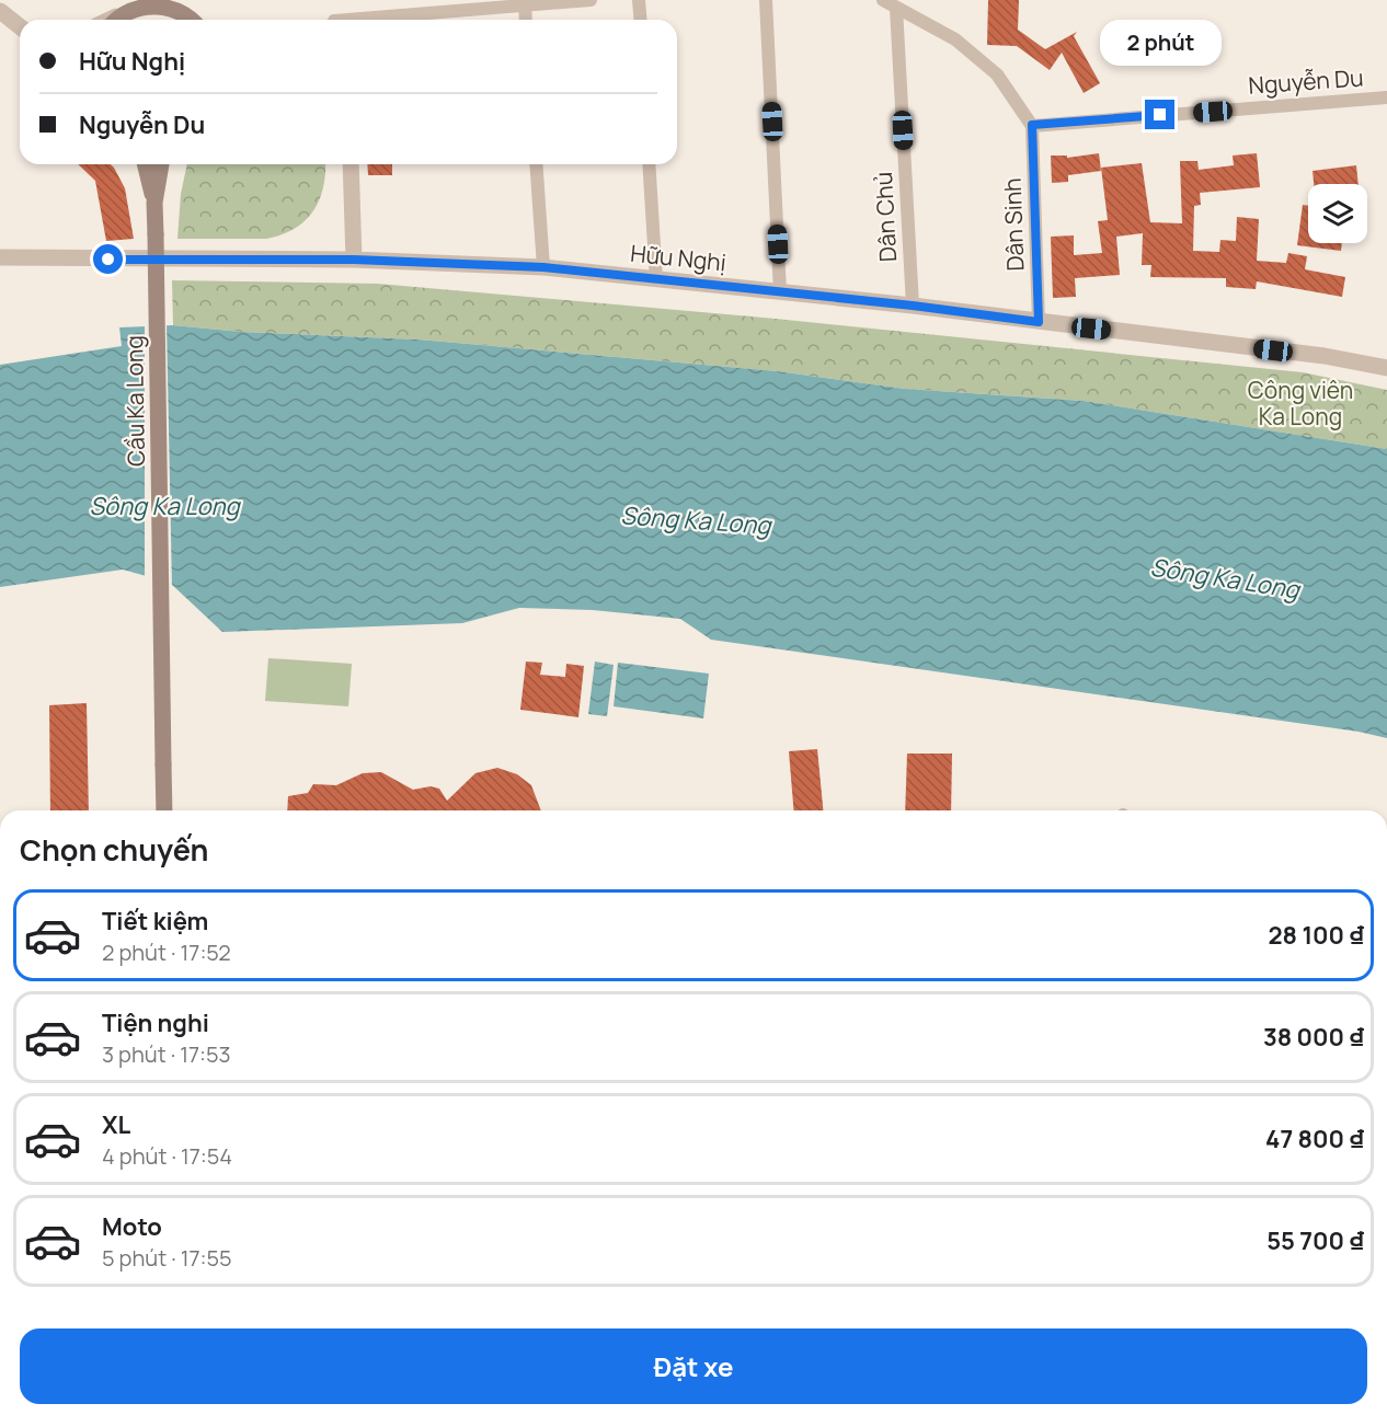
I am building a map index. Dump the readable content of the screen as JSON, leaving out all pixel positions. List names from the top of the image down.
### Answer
{
  "streets": {
    "main road": ["Cầu Ka Long"],
    "street": [
      "Nguyễn Du",
      "Dân Chủ",
      "Dân Sinh",
      "Hữu Nghị"
    ]
  },
  "crossings": [
    ["Nguyễn Du", "Dân Sinh"],
    ["Dân Chủ", "Hữu Nghị"],
    ["Dân Sinh", "Hữu Nghị"]
  ],
  "water": ["Sông Ka Long"],
  "parks": ["Công viên Ka Long"],
  "page": {
    "bubble": "2 phút",
    "banner": ["Hữu Nghị", "Nguyễn Du"],
    "heading": "Chọn chuyến",
    "list": [
      {
        "name": "Tiết kiệm",
        "note": "2 phút · 17:52",
        "value": "28 100 ₫"
      },
      {
        "name": "Tiện nghi",
        "note": "3 phút · 17:53",
        "value": "38 000 ₫"
      },
      {
        "name": "XL",
        "note": "4 phút · 17:54",
        "value": "47 800 ₫"
      },
      {
        "name": "Moto",
        "note": "5 phút · 17:55",
        "value": "55 700 ₫"
      }
    ],
    "buttons": "Đặt xe"
  }
}
